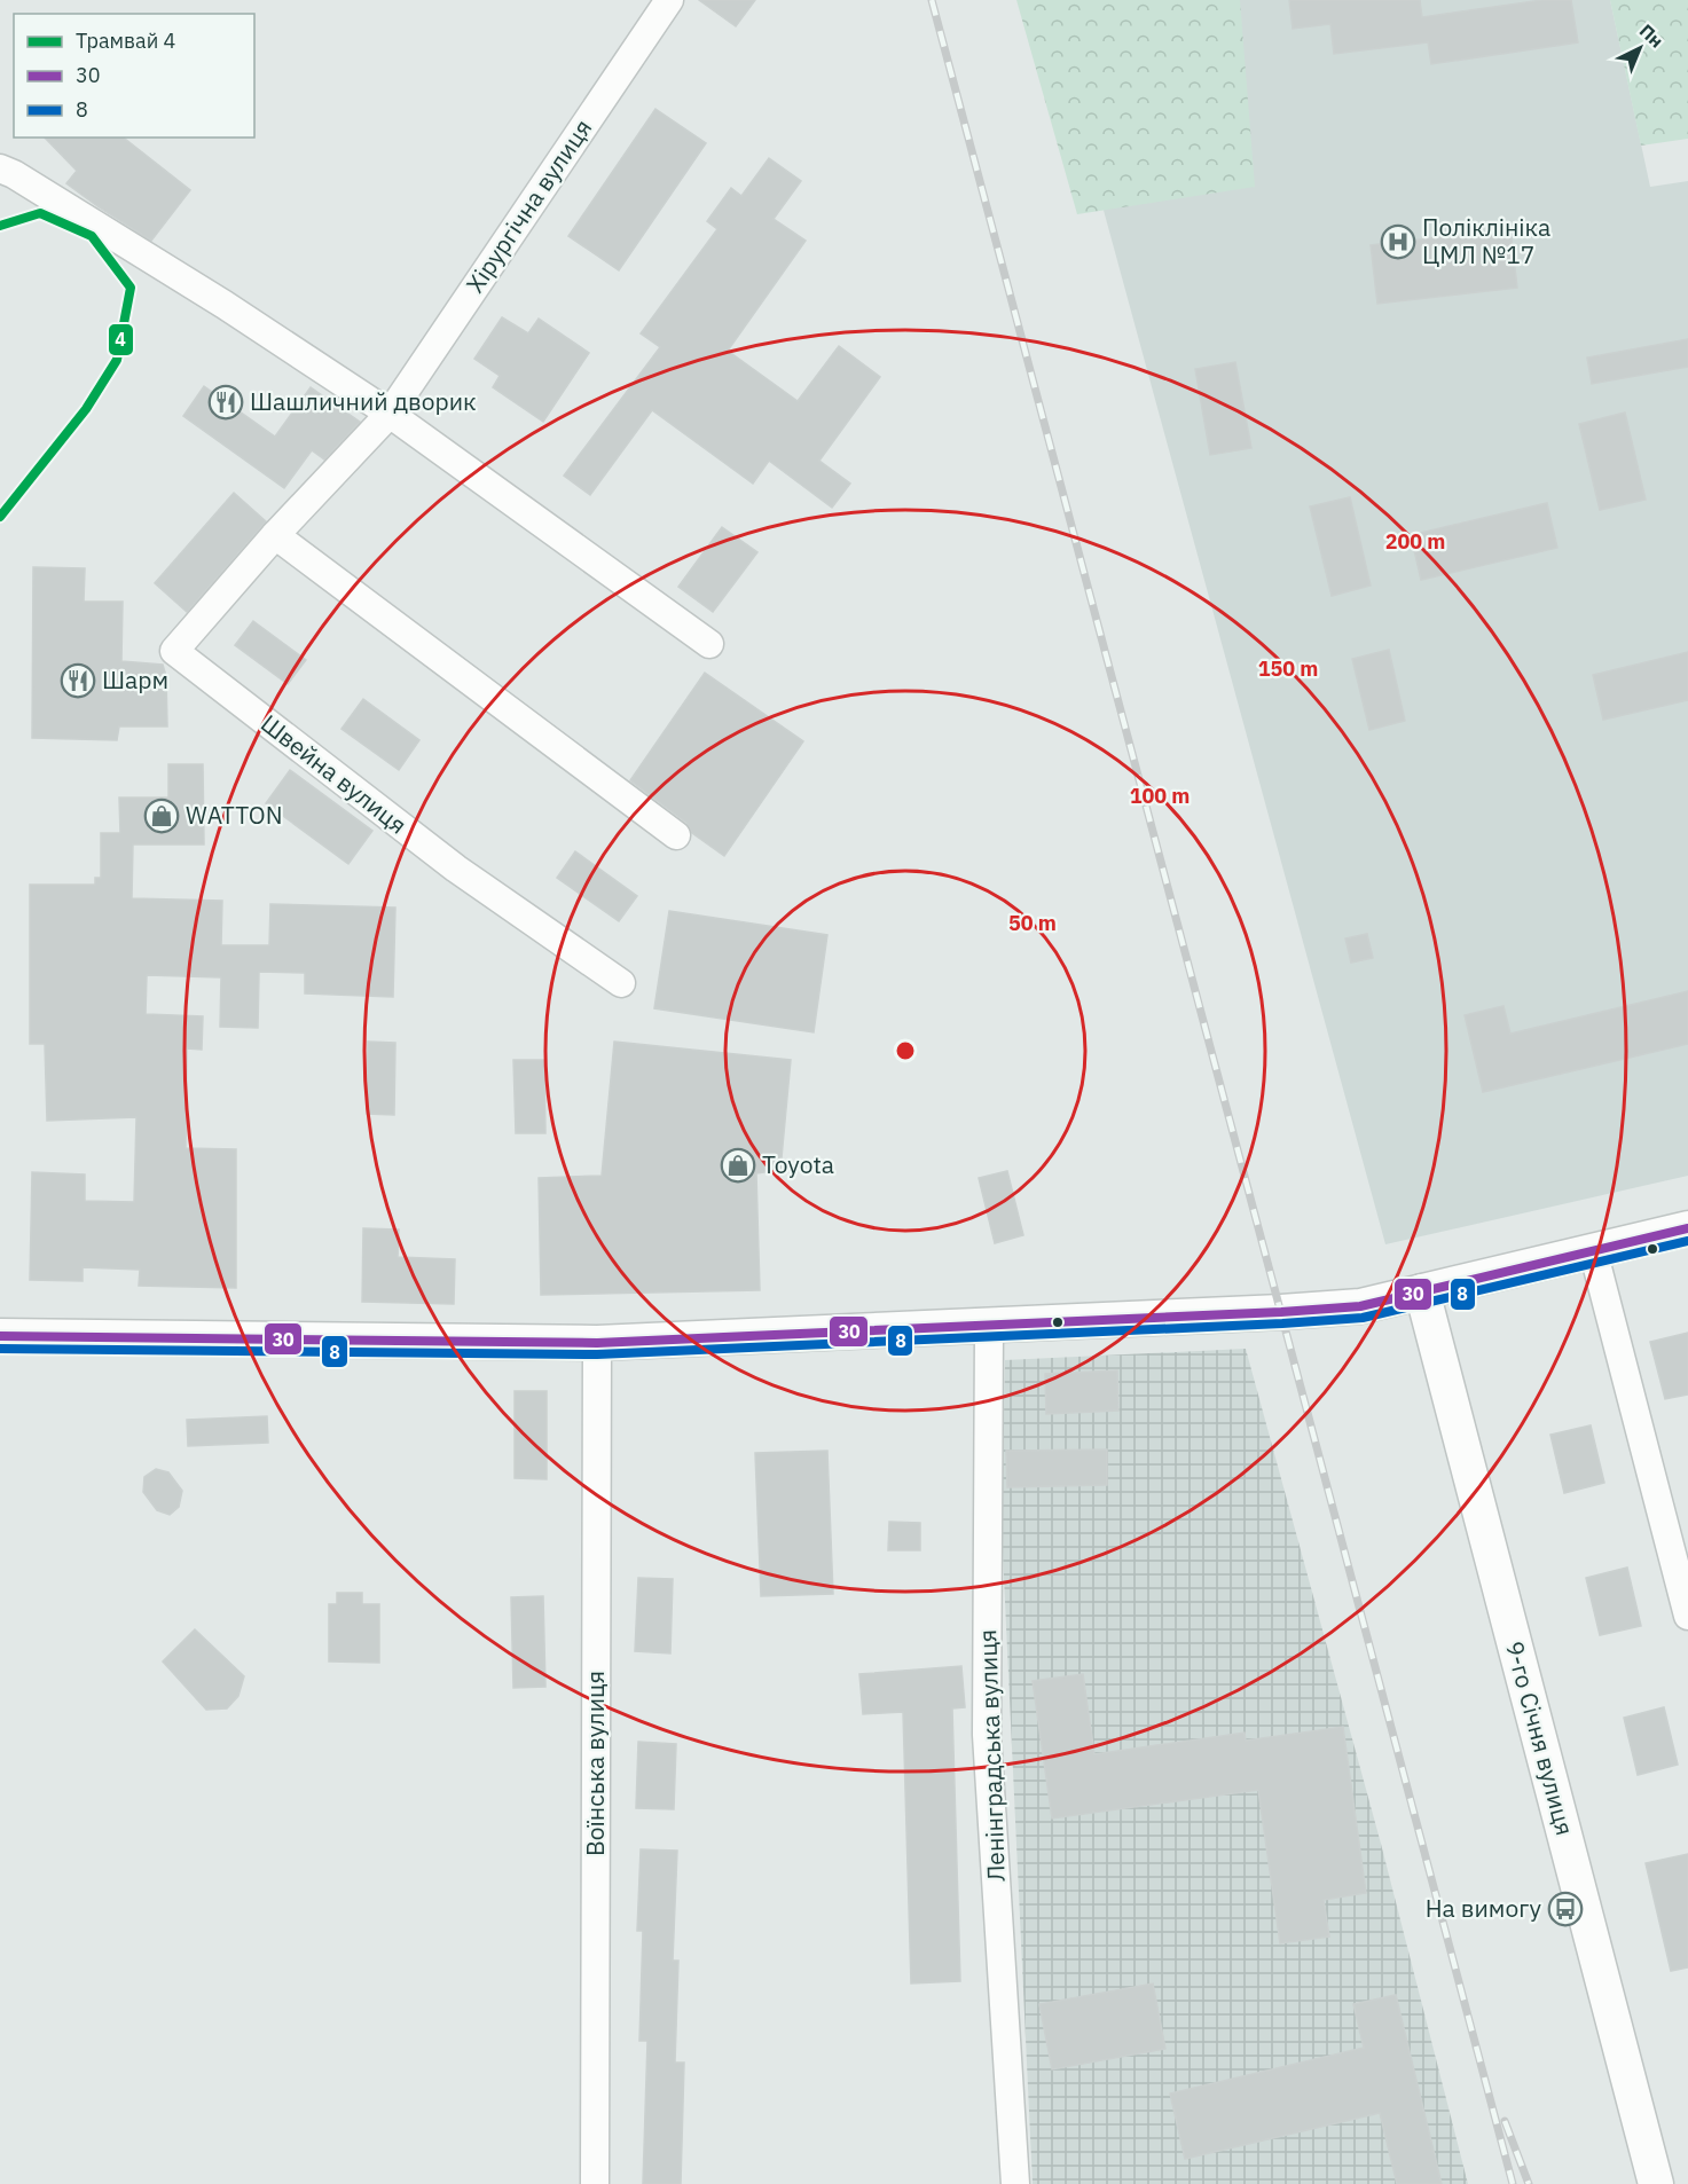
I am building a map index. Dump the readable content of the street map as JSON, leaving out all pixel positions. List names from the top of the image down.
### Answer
{
  "streets": {
    "street": [
      "Хірургічна вулиця",
      "Швейна вулиця",
      "9-го Січня вулиця",
      "Ленінградська вулиця",
      "Воїнська вулиця"
    ]
  },
  "crossings": [
    ["Хірургічна вулиця", "Швейна вулиця"]
  ],
  "places": {
    "hospital": ["Поліклініка ЦМЛ №17"],
    "restaurant": ["Шашличний дворик", "Шарм"],
    "shop": ["WATTON", "Toyota"],
    "bus stop": ["На вимогу"]
  },
  "lines": ["tram line 4", "transit line 30", "transit line 8"],
  "legend": ["Трамвай 4", "30", "8"],
  "north": "top right",
  "rings": [
    "200 m",
    "150 m",
    "100 m",
    "50 m"
  ]
}
